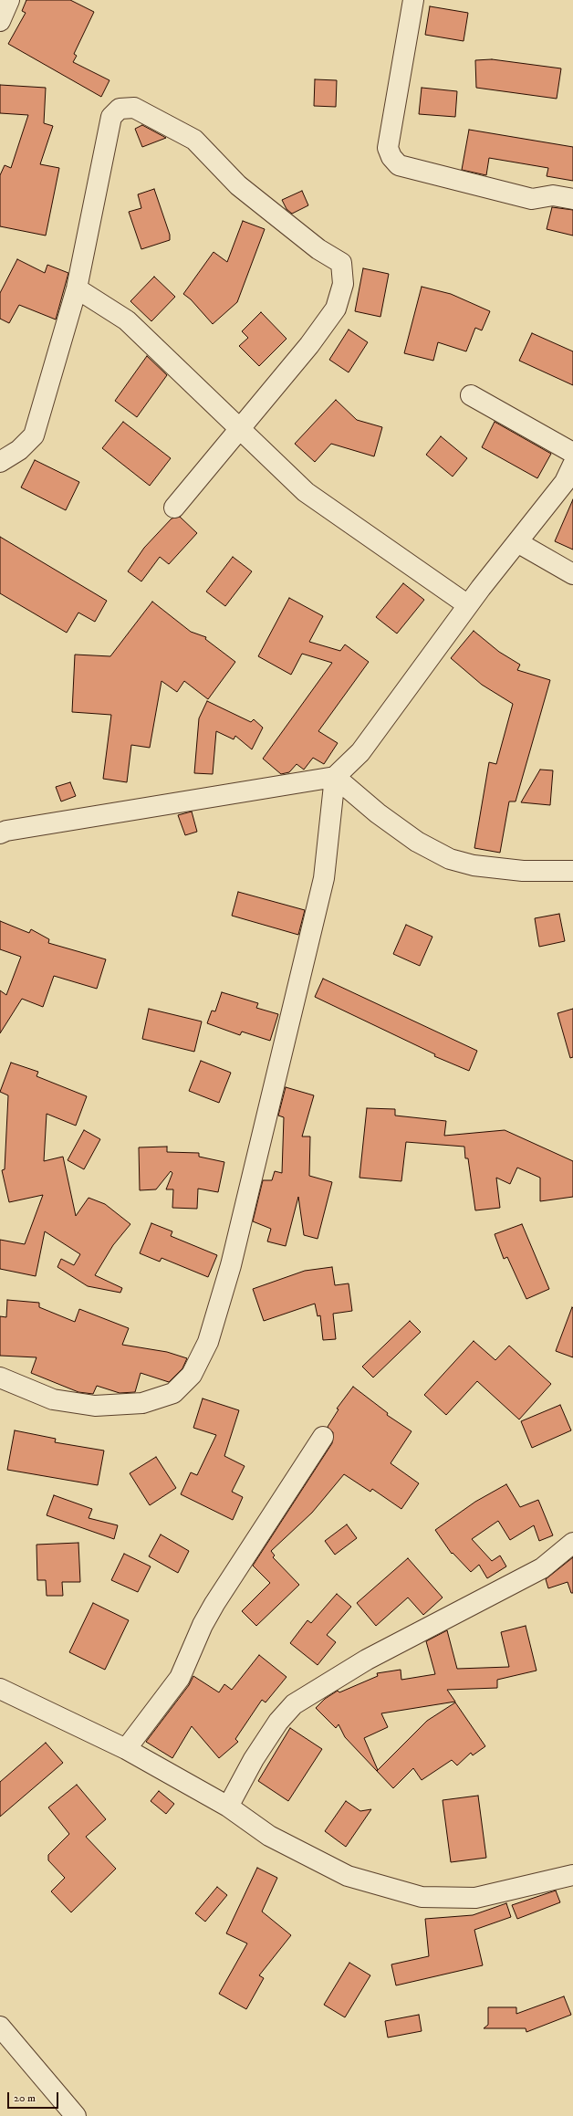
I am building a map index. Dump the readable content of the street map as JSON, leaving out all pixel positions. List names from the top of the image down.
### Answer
{
  "scale_bar": "20 m"
}
